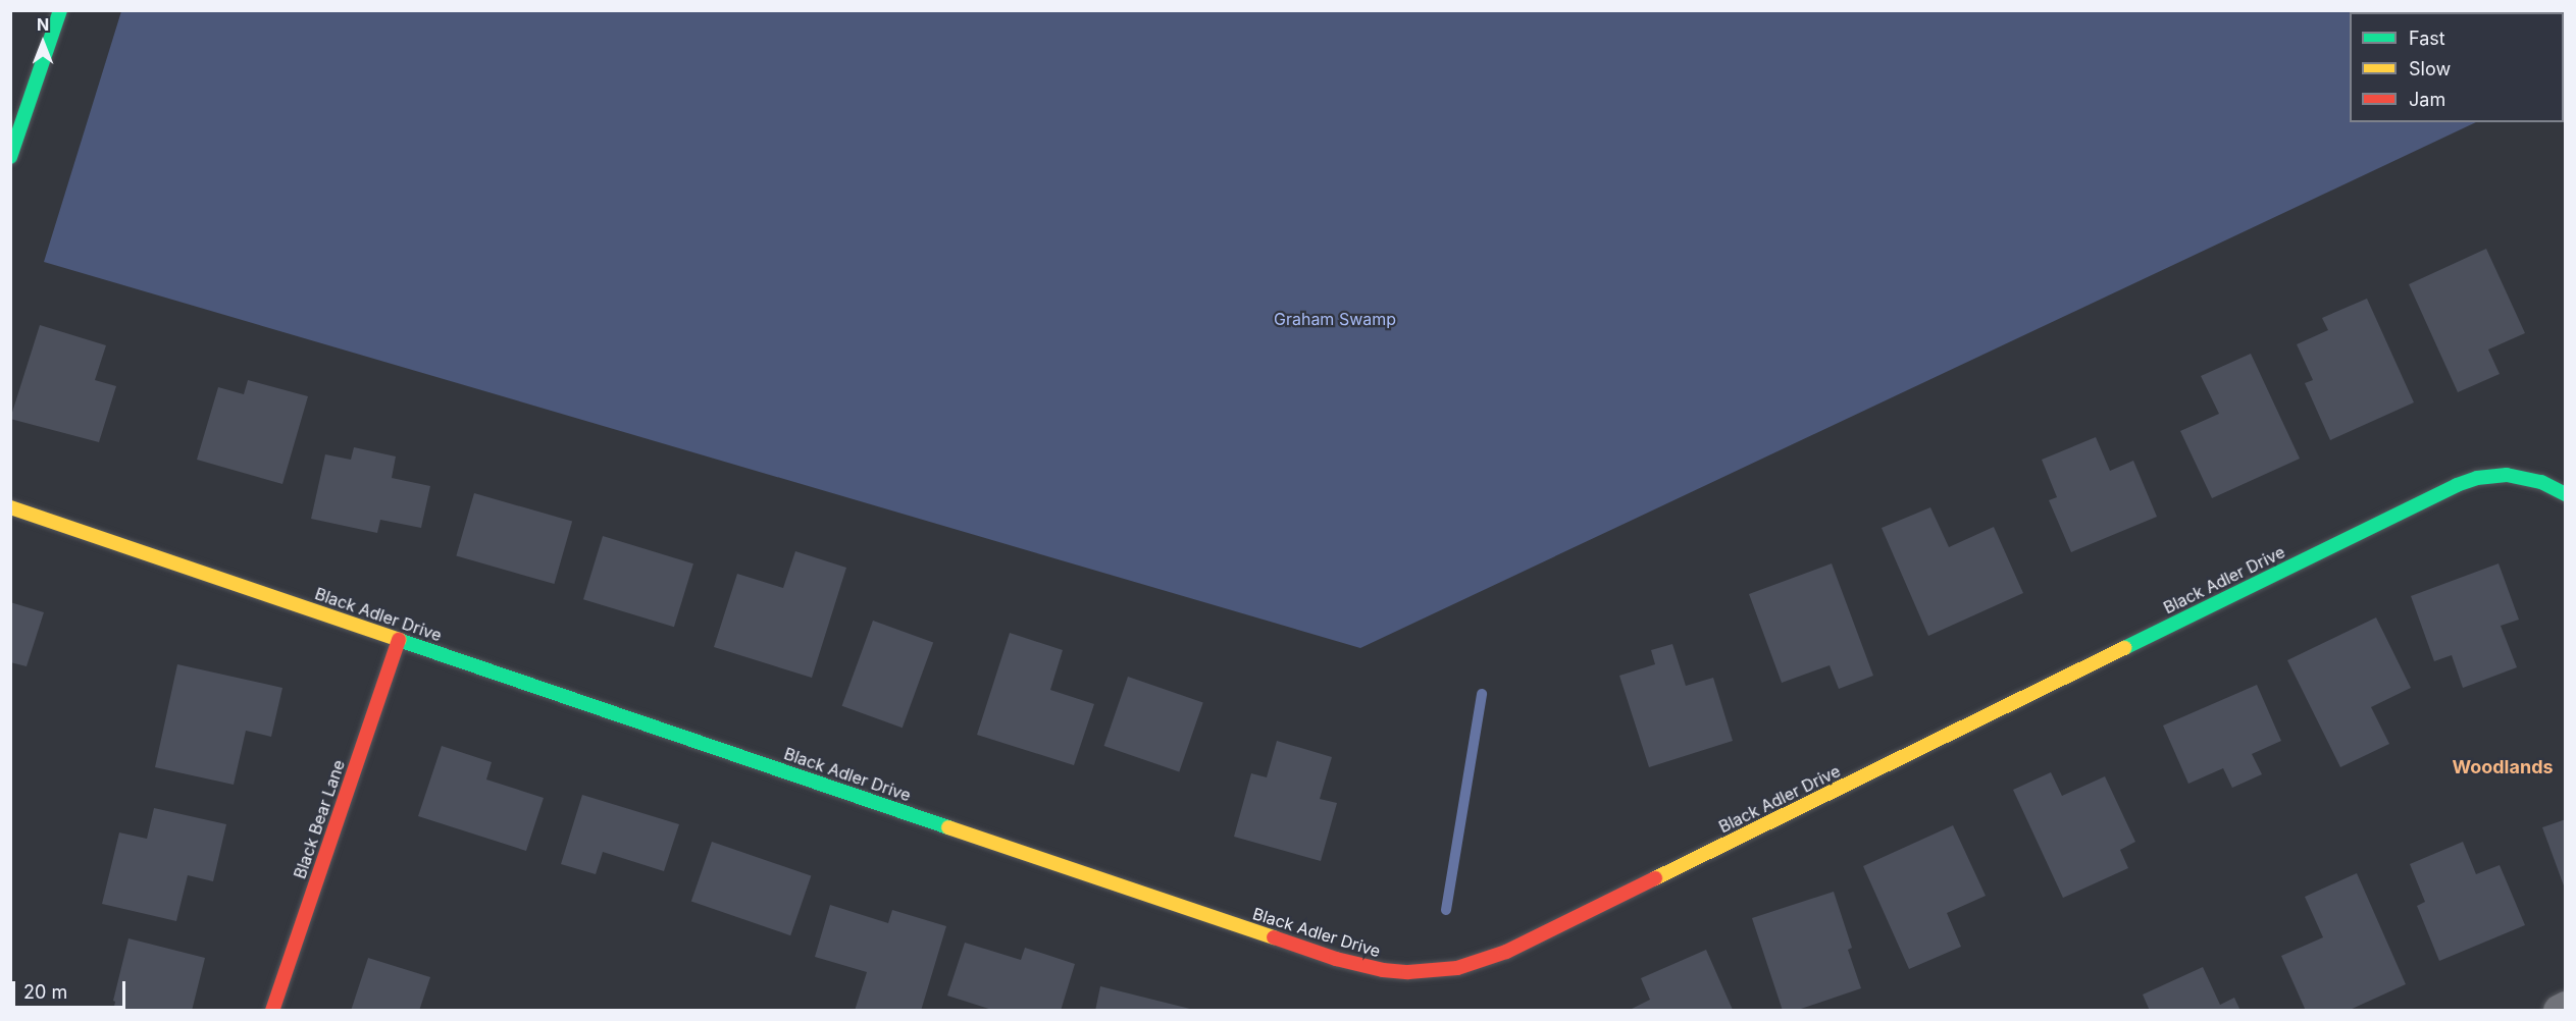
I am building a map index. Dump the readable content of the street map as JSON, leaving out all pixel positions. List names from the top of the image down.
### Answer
{
  "streets": {
    "street": ["Black Adler Drive", "Black Bear Lane"]
  },
  "crossings": [
    ["Black Adler Drive", "Black Bear Lane"]
  ],
  "districts": ["Woodlands"],
  "parks": ["Graham Swamp"],
  "legend": ["Fast", "Slow", "Jam"],
  "scale_bar": "20 m",
  "north": "top"
}
